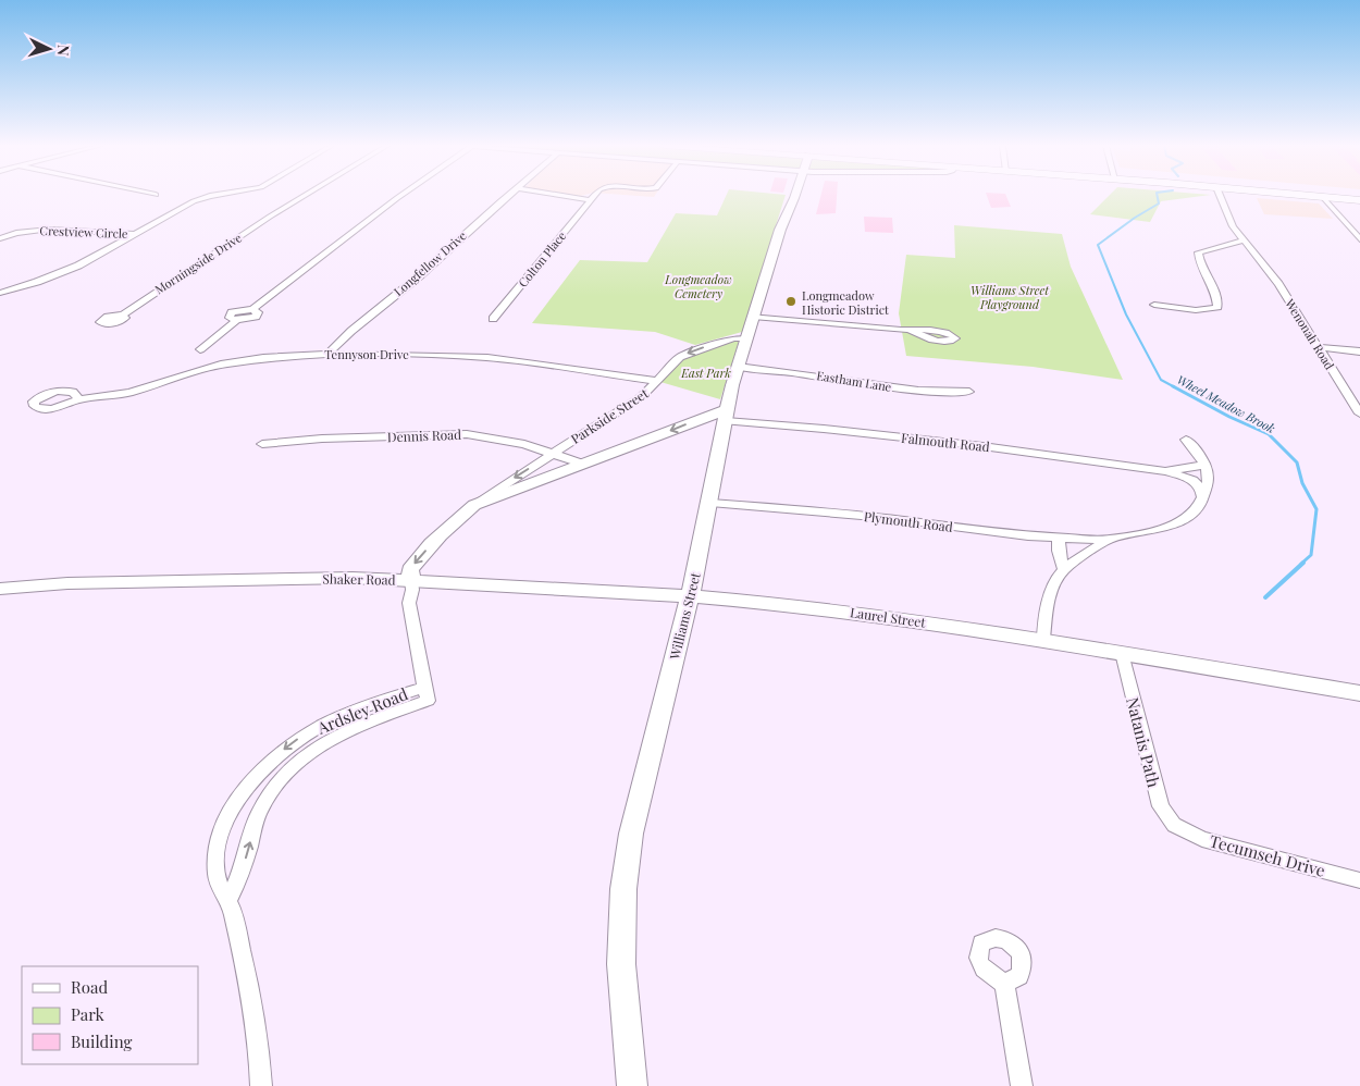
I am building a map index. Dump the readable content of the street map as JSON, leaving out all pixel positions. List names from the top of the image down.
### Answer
{
  "streets": {
    "main road": ["Shaker Road", "Williams Street", "Laurel Street"],
    "street": [
      "Crestview Circle",
      "Colton Place",
      "Morningside Drive",
      "Longfellow Drive",
      "Wenonah Road",
      "Tennyson Drive",
      "Eastham Lane",
      "Parkside Street",
      "Dennis Road",
      "Falmouth Road",
      "Plymouth Road",
      "Ardsley Road",
      "Natanis Path",
      "Tecumseh Drive"
    ]
  },
  "crossings": [
    ["Longfellow Drive", "Tennyson Drive"],
    ["Tennyson Drive", "Parkside Street"],
    ["Eastham Lane", "Williams Street"],
    ["Parkside Street", "Dennis Road"],
    ["Parkside Street", "Shaker Road"],
    ["Parkside Street", "Williams Street"],
    ["Dennis Road", "Shaker Road"],
    ["Falmouth Road", "Shaker Road"],
    ["Falmouth Road", "Williams Street"],
    ["Plymouth Road", "Williams Street"],
    ["Shaker Road", "Williams Street"],
    ["Shaker Road", "Laurel Street"],
    ["Shaker Road", "Ardsley Road"],
    ["Williams Street", "Laurel Street"],
    ["Laurel Street", "Ardsley Road"],
    ["Laurel Street", "Natanis Path"],
    ["Natanis Path", "Tecumseh Drive"]
  ],
  "one_way": ["Parkside Street"],
  "water": ["Wheel Meadow Brook"],
  "parks": ["Longmeadow Cemetery", "Williams Street Playground", "East Park"],
  "places": ["Longmeadow Historic District"],
  "legend": ["Road", "Park", "Building"],
  "north": "right"
}
